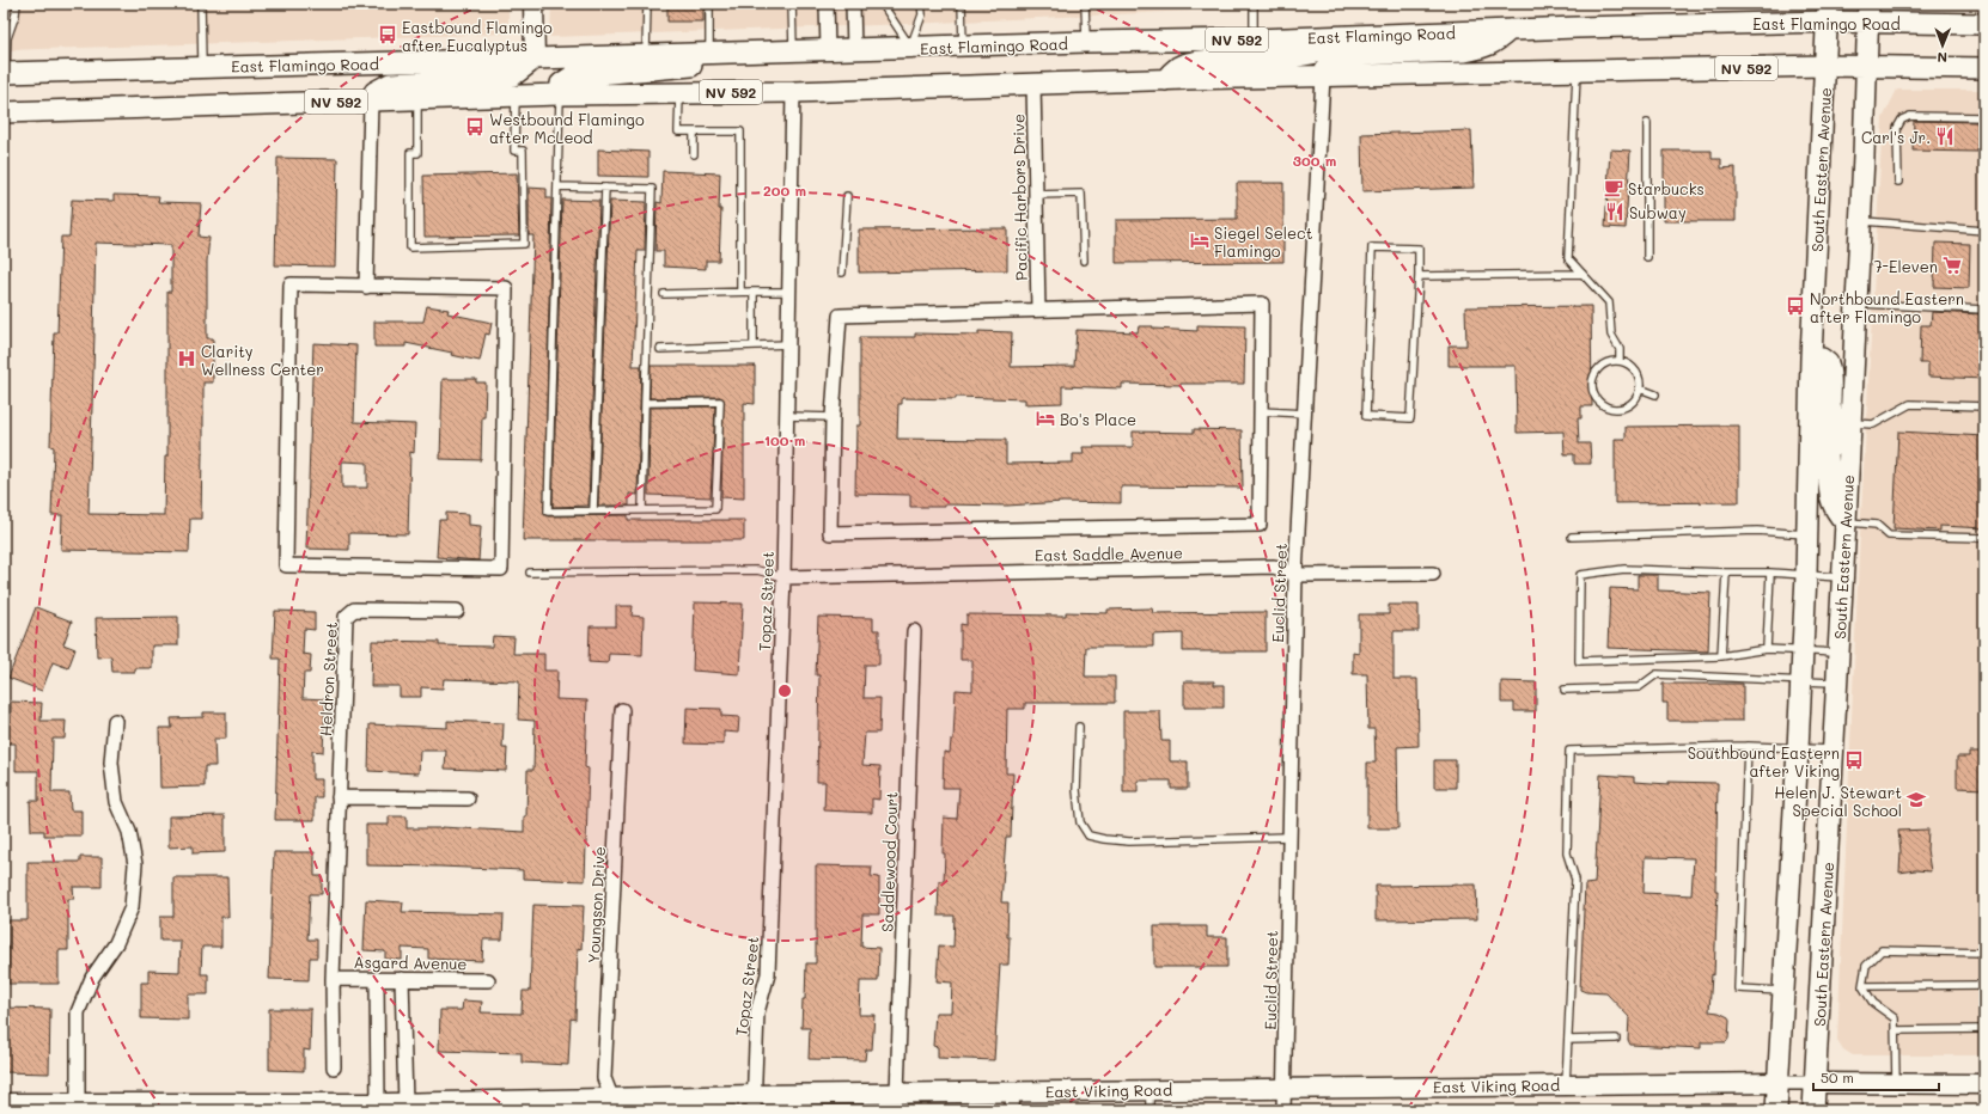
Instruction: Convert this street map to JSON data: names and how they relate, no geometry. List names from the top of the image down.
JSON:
{
  "streets": {
    "main road": ["East Flamingo Road", "NV 592", "South Eastern Avenue"],
    "street": [
      "Pacific Harbors Drive",
      "East Saddle Avenue",
      "Euclid Street",
      "Topaz Street",
      "Heldron Street",
      "Saddlewood Court",
      "Youngson Drive",
      "Asgard Avenue",
      "East Viking Road"
    ]
  },
  "crossings": [
    ["East Flamingo Road", "South Eastern Avenue"],
    ["NV 592", "South Eastern Avenue"],
    ["NV 592", "Pacific Harbors Drive"],
    ["NV 592", "Euclid Street"],
    ["NV 592", "Topaz Street"],
    ["South Eastern Avenue", "East Viking Road"],
    ["East Saddle Avenue", "Euclid Street"],
    ["East Saddle Avenue", "Topaz Street"],
    ["Euclid Street", "East Viking Road"],
    ["Topaz Street", "East Viking Road"],
    ["Heldron Street", "Asgard Avenue"],
    ["Saddlewood Court", "East Viking Road"],
    ["Youngson Drive", "East Viking Road"]
  ],
  "places": {
    "bus stop": [
      "Eastbound Flamingo after Eucalyptus",
      "Westbound Flamingo after McLeod",
      "Northbound Eastern after Flamingo",
      "Southbound Eastern after Viking"
    ],
    "restaurant": ["Carl's Jr.", "Subway"],
    "cafe": ["Starbucks"],
    "hotel": ["Siegel Select Flamingo", "Bo's Place"],
    "supermarket": ["7-Eleven"],
    "hospital": ["Clarity Wellness Center"],
    "school or university": ["Helen J. Stewart Special School"]
  },
  "scale_bar": "50 m",
  "north": "bottom",
  "rings": ["300 m", "200 m", "100 m"]
}
